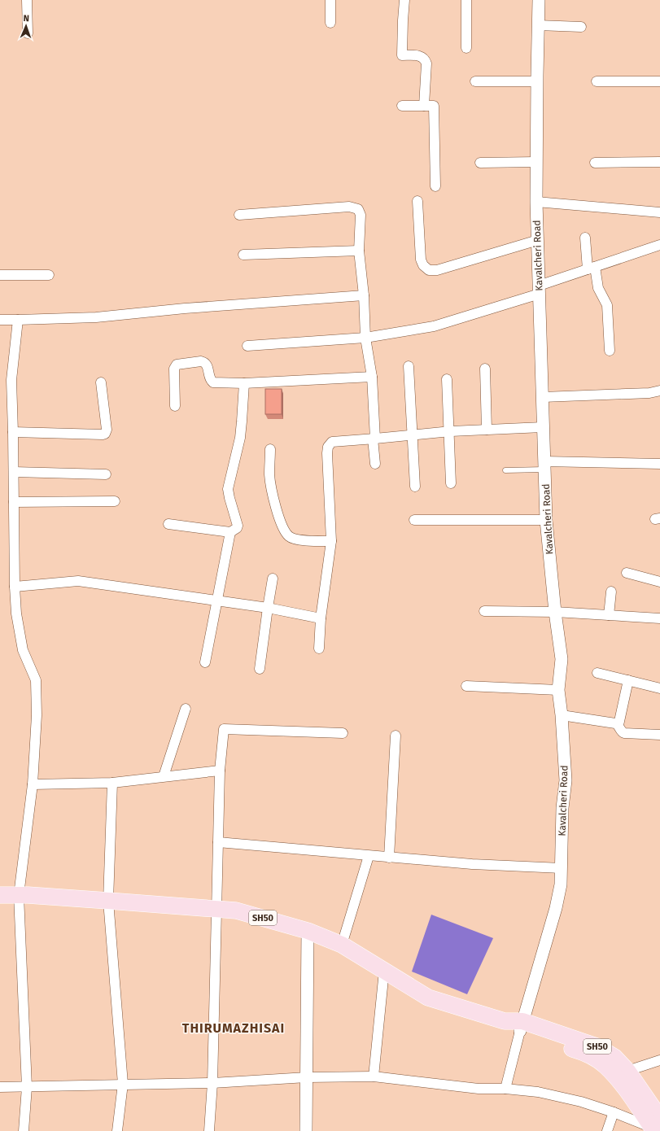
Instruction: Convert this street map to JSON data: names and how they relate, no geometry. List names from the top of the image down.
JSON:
{
  "streets": {
    "main road": ["SH50"],
    "street": ["Kavalcheri Road"]
  },
  "crossings": [
    ["Kavalcheri Road", "SH50"]
  ],
  "districts": ["THIRUMAZHISAI"],
  "north": "top"
}
